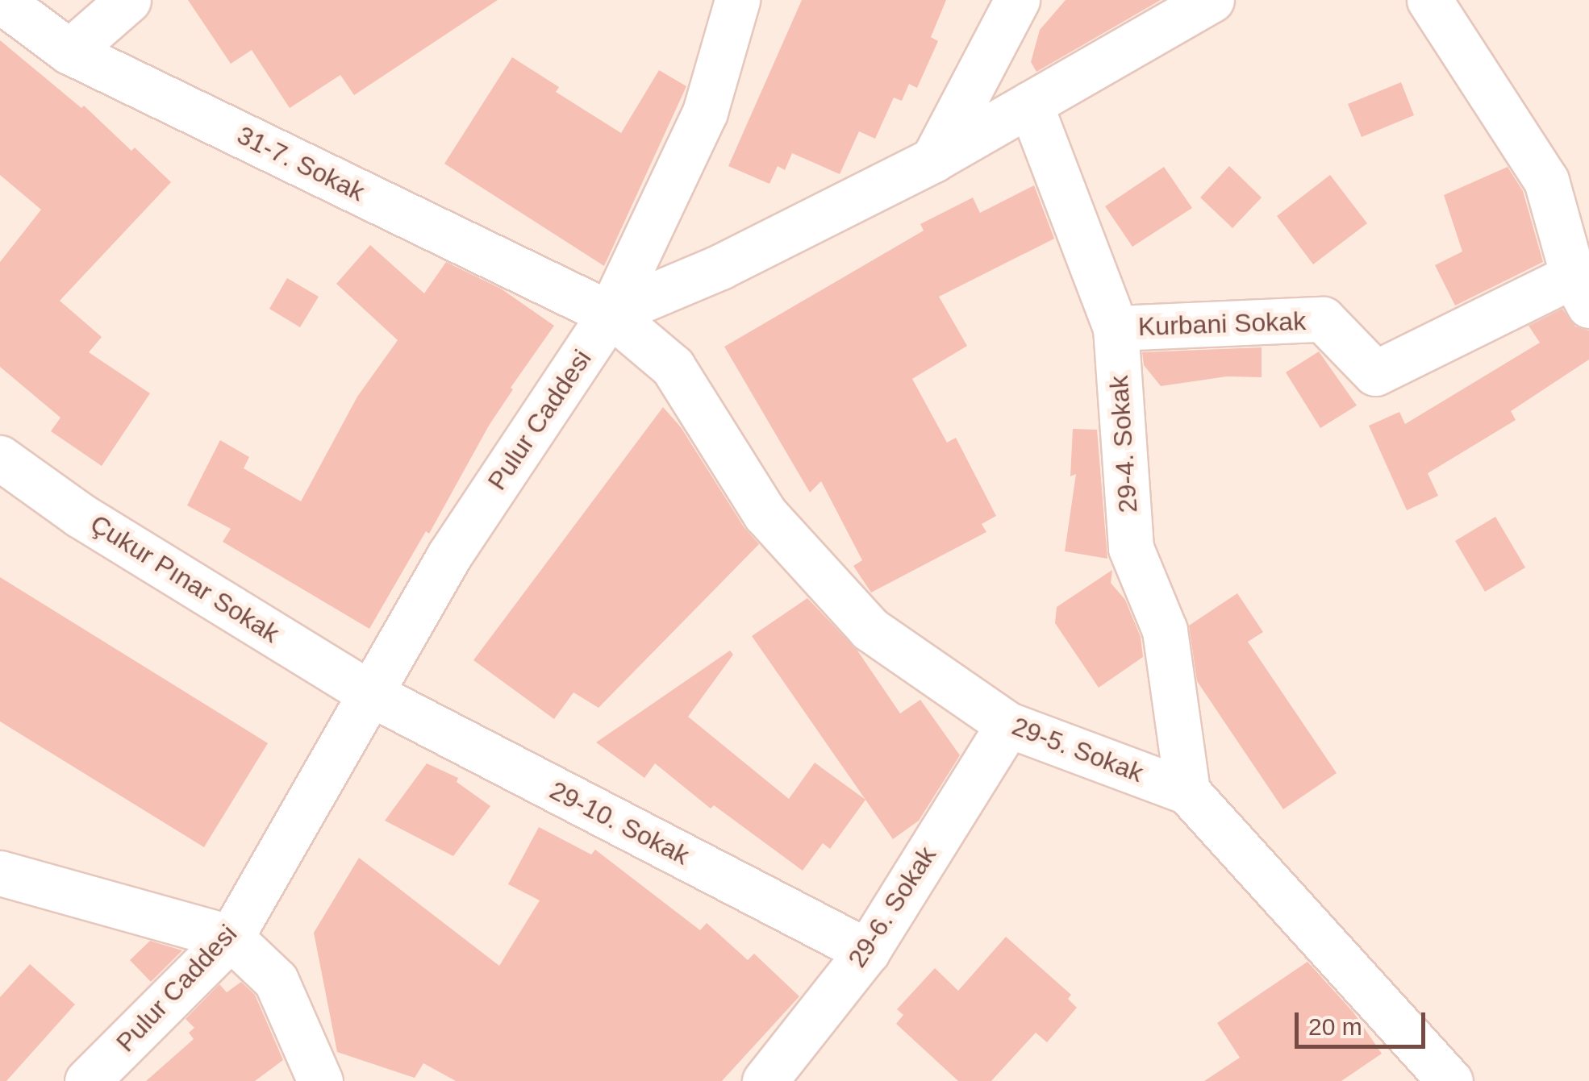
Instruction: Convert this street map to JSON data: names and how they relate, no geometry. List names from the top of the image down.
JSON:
{
  "streets": {
    "street": [
      "31-7. Sokak",
      "Kurbani Sokak",
      "Pulur Caddesi",
      "29-4. Sokak",
      "Çukur Pınar Sokak",
      "29-5. Sokak",
      "29-10. Sokak",
      "29-6. Sokak"
    ]
  },
  "crossings": [
    ["31-7. Sokak", "Pulur Caddesi"],
    ["31-7. Sokak", "29-5. Sokak"],
    ["Kurbani Sokak", "29-4. Sokak"],
    ["Pulur Caddesi", "Çukur Pınar Sokak"],
    ["Pulur Caddesi", "29-5. Sokak"],
    ["Pulur Caddesi", "29-10. Sokak"],
    ["29-4. Sokak", "29-5. Sokak"],
    ["Çukur Pınar Sokak", "29-10. Sokak"],
    ["29-5. Sokak", "29-6. Sokak"],
    ["29-10. Sokak", "29-6. Sokak"]
  ],
  "scale_bar": "20 m"
}
